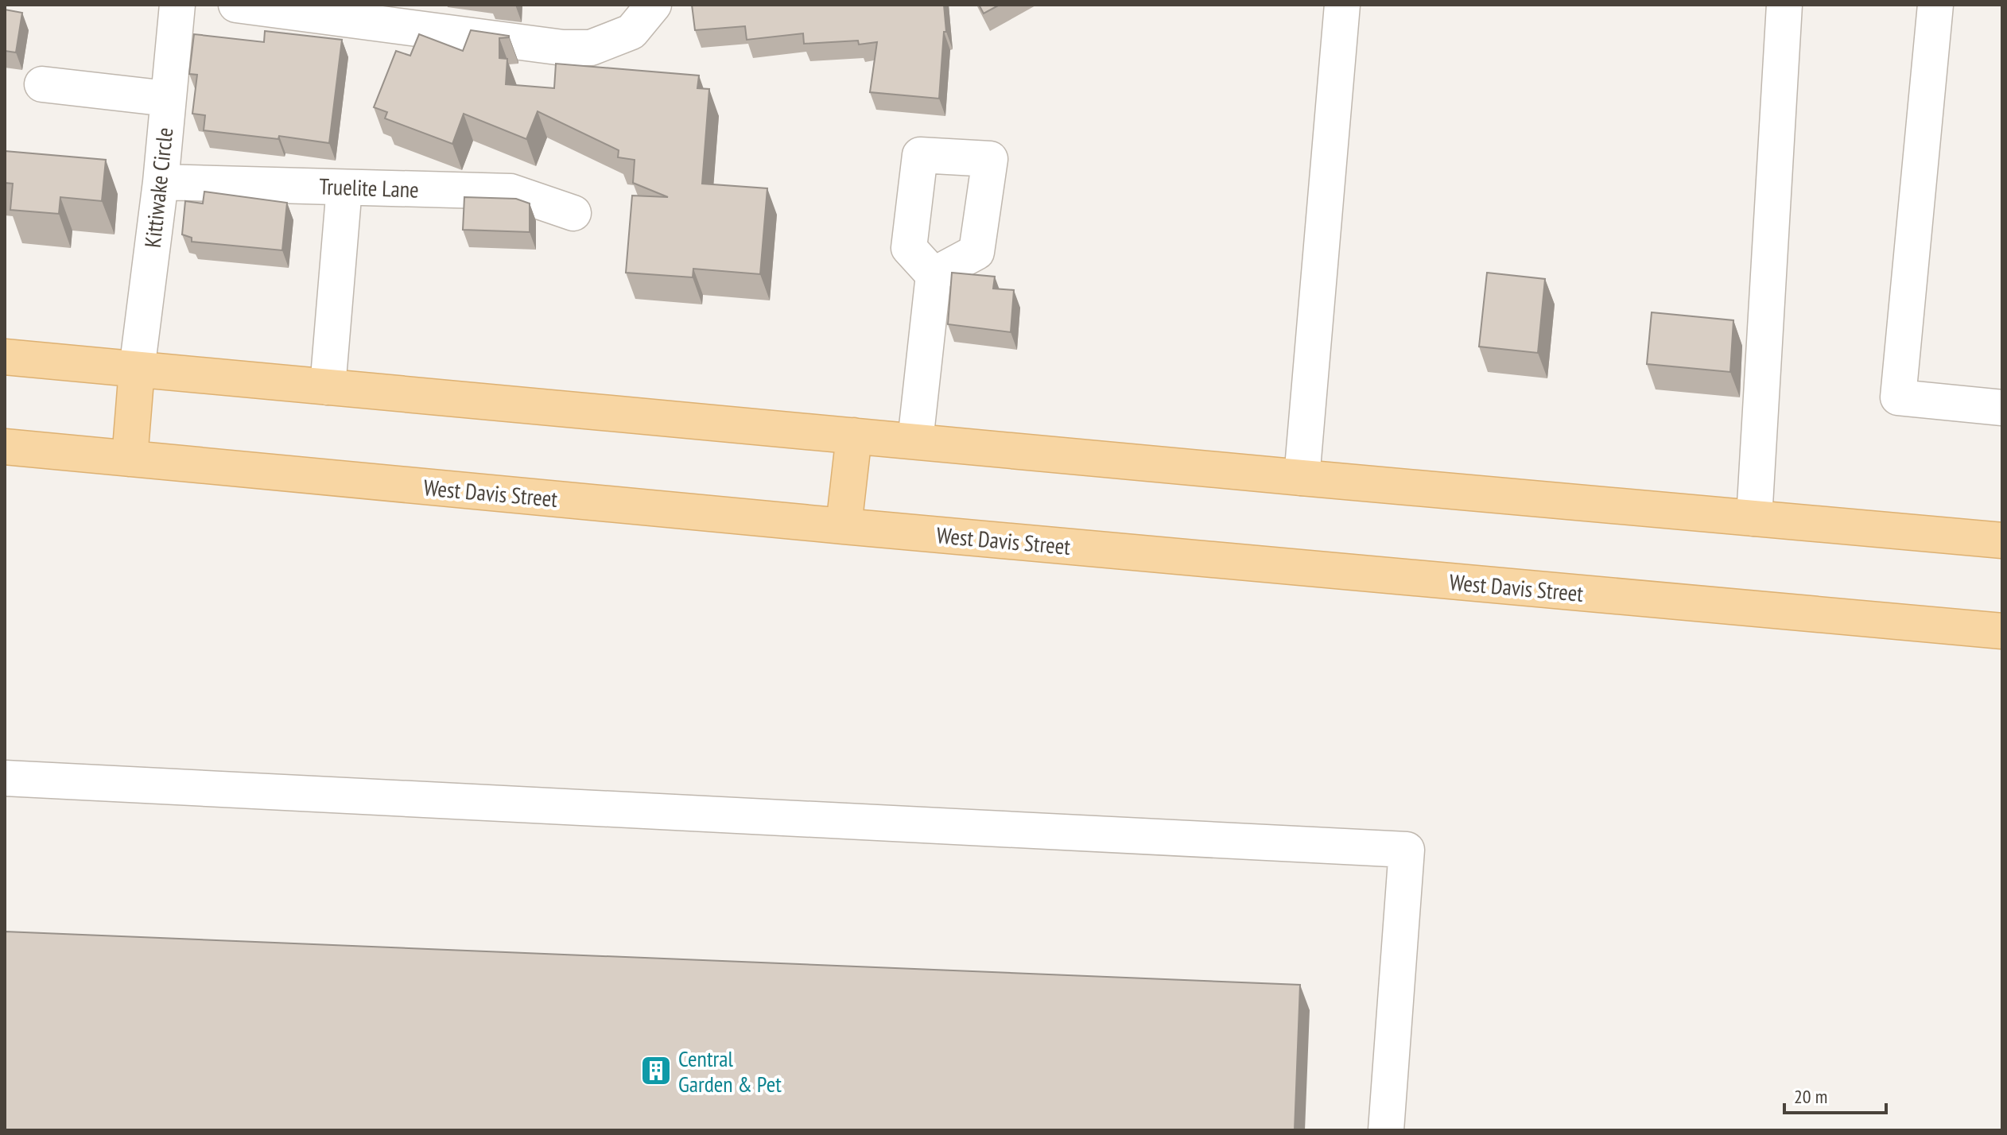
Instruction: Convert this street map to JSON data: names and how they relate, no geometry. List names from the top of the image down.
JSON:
{
  "streets": {
    "main road": ["West Davis Street"],
    "street": ["Kittiwake Circle", "Truelite Lane"]
  },
  "crossings": [
    ["Kittiwake Circle", "Truelite Lane"]
  ],
  "places": {
    "building": ["Central Garden & Pet"]
  },
  "scale_bar": "20 m"
}
